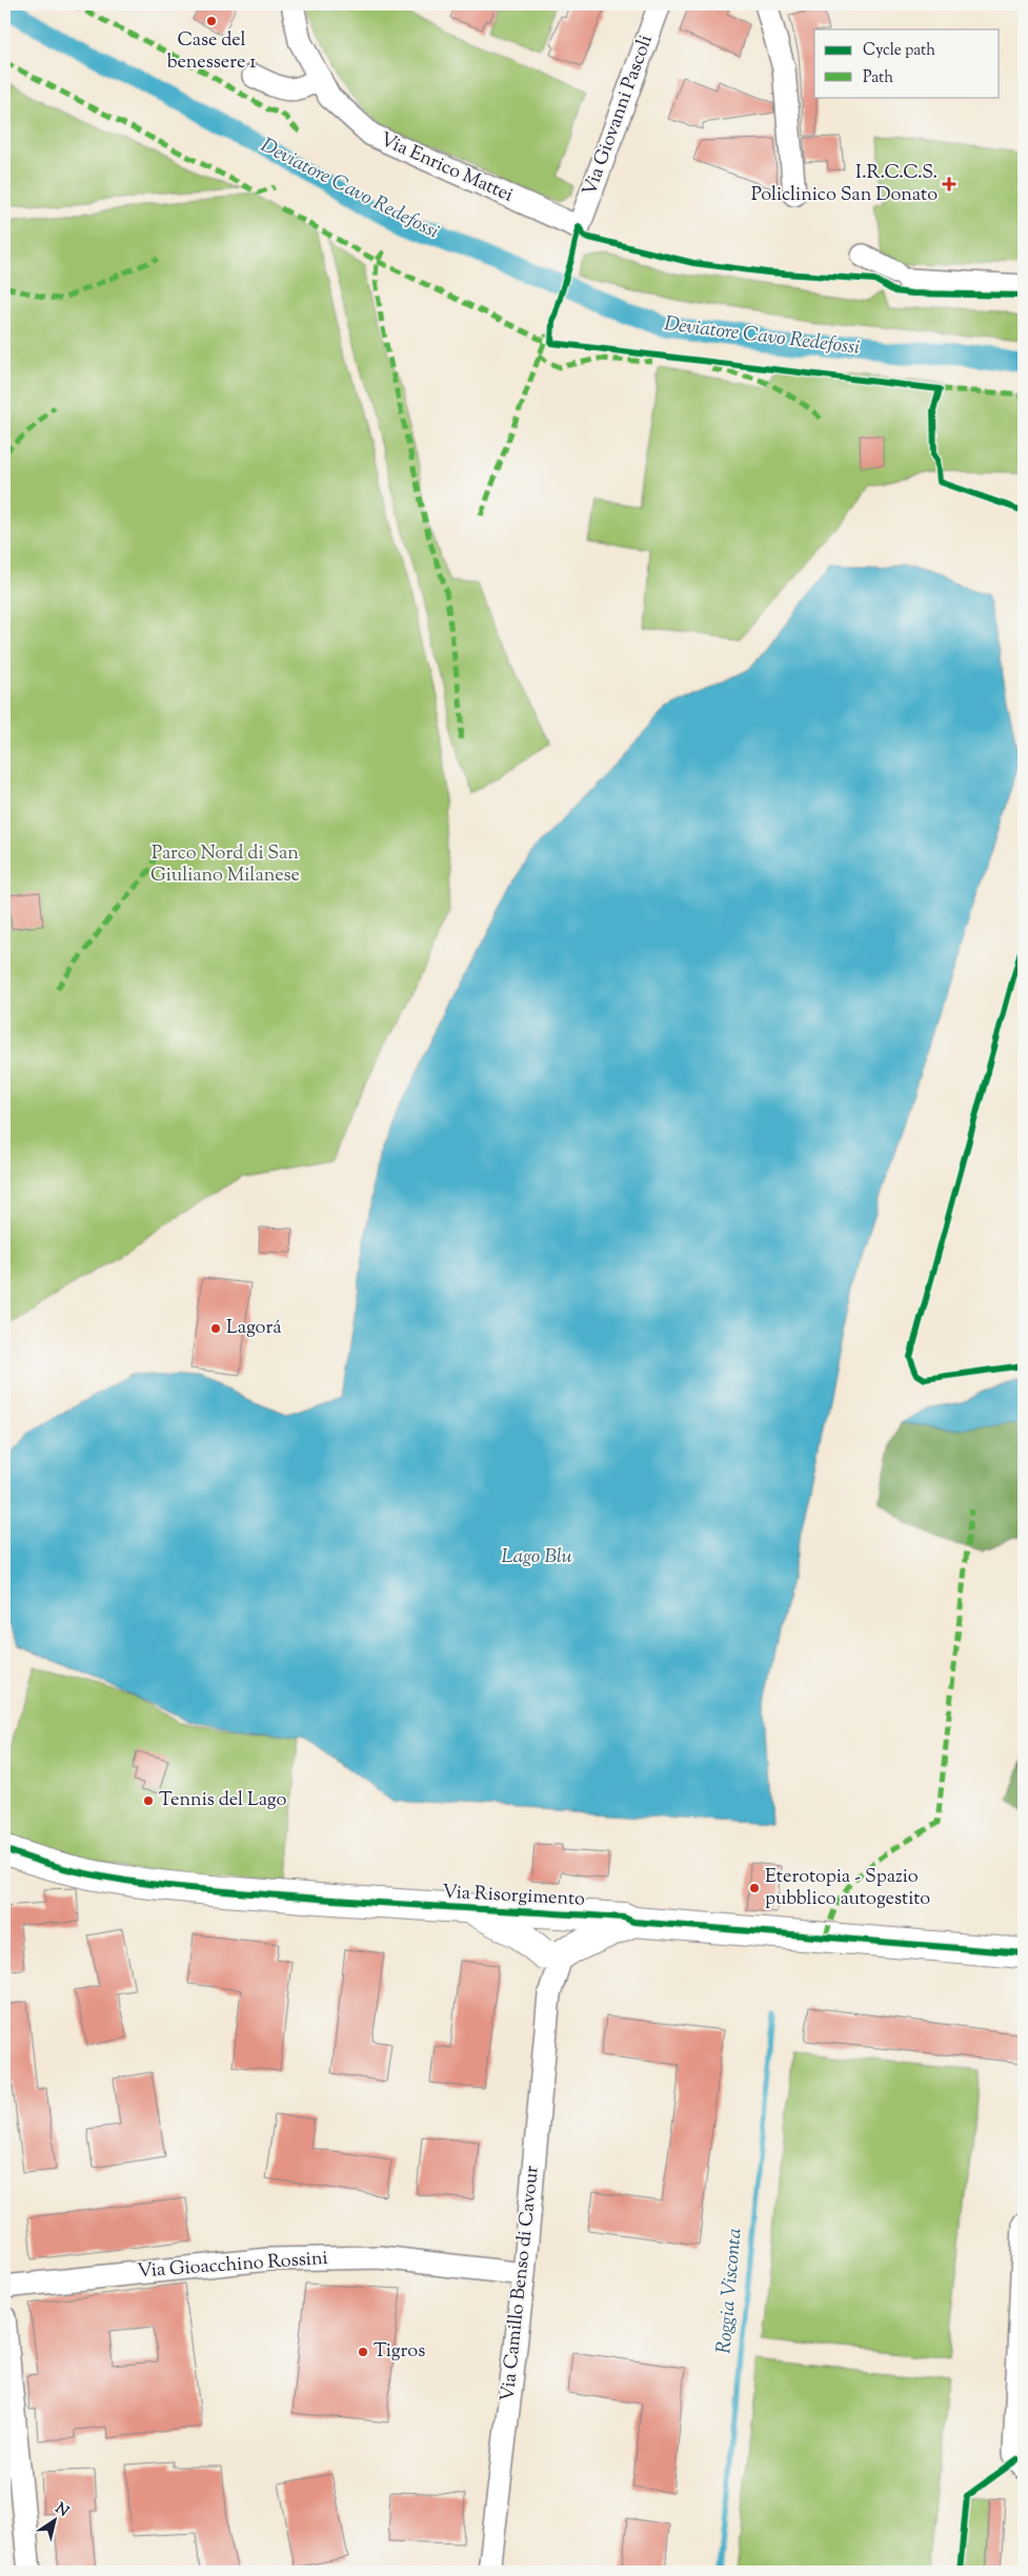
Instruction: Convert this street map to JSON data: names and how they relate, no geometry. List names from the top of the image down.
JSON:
{
  "streets": {
    "street": [
      "Via Giovanni Pascoli",
      "Via Enrico Mattei",
      "Via Risorgimento",
      "Via Gioacchino Rossini",
      "Via Camillo Benso di Cavour"
    ]
  },
  "crossings": [
    ["Via Giovanni Pascoli", "Via Enrico Mattei"],
    ["Via Risorgimento", "Via Camillo Benso di Cavour"],
    ["Via Gioacchino Rossini", "Via Camillo Benso di Cavour"]
  ],
  "water": ["Deviatore Cavo Redefossi", "Lago Blu", "Roggia Visconta"],
  "parks": ["Parco Nord di San Giuliano Milanese"],
  "places": {
    "other": [
      "Case del benessere 1",
      "Lagorá",
      "Tennis del Lago",
      "Eterotopia - Spazio pubblico autogestito",
      "Tigros"
    ],
    "health": ["I.R.C.C.S. Policlinico San Donato"]
  },
  "legend": ["Cycle path", "Path"],
  "north": "top right"
}
